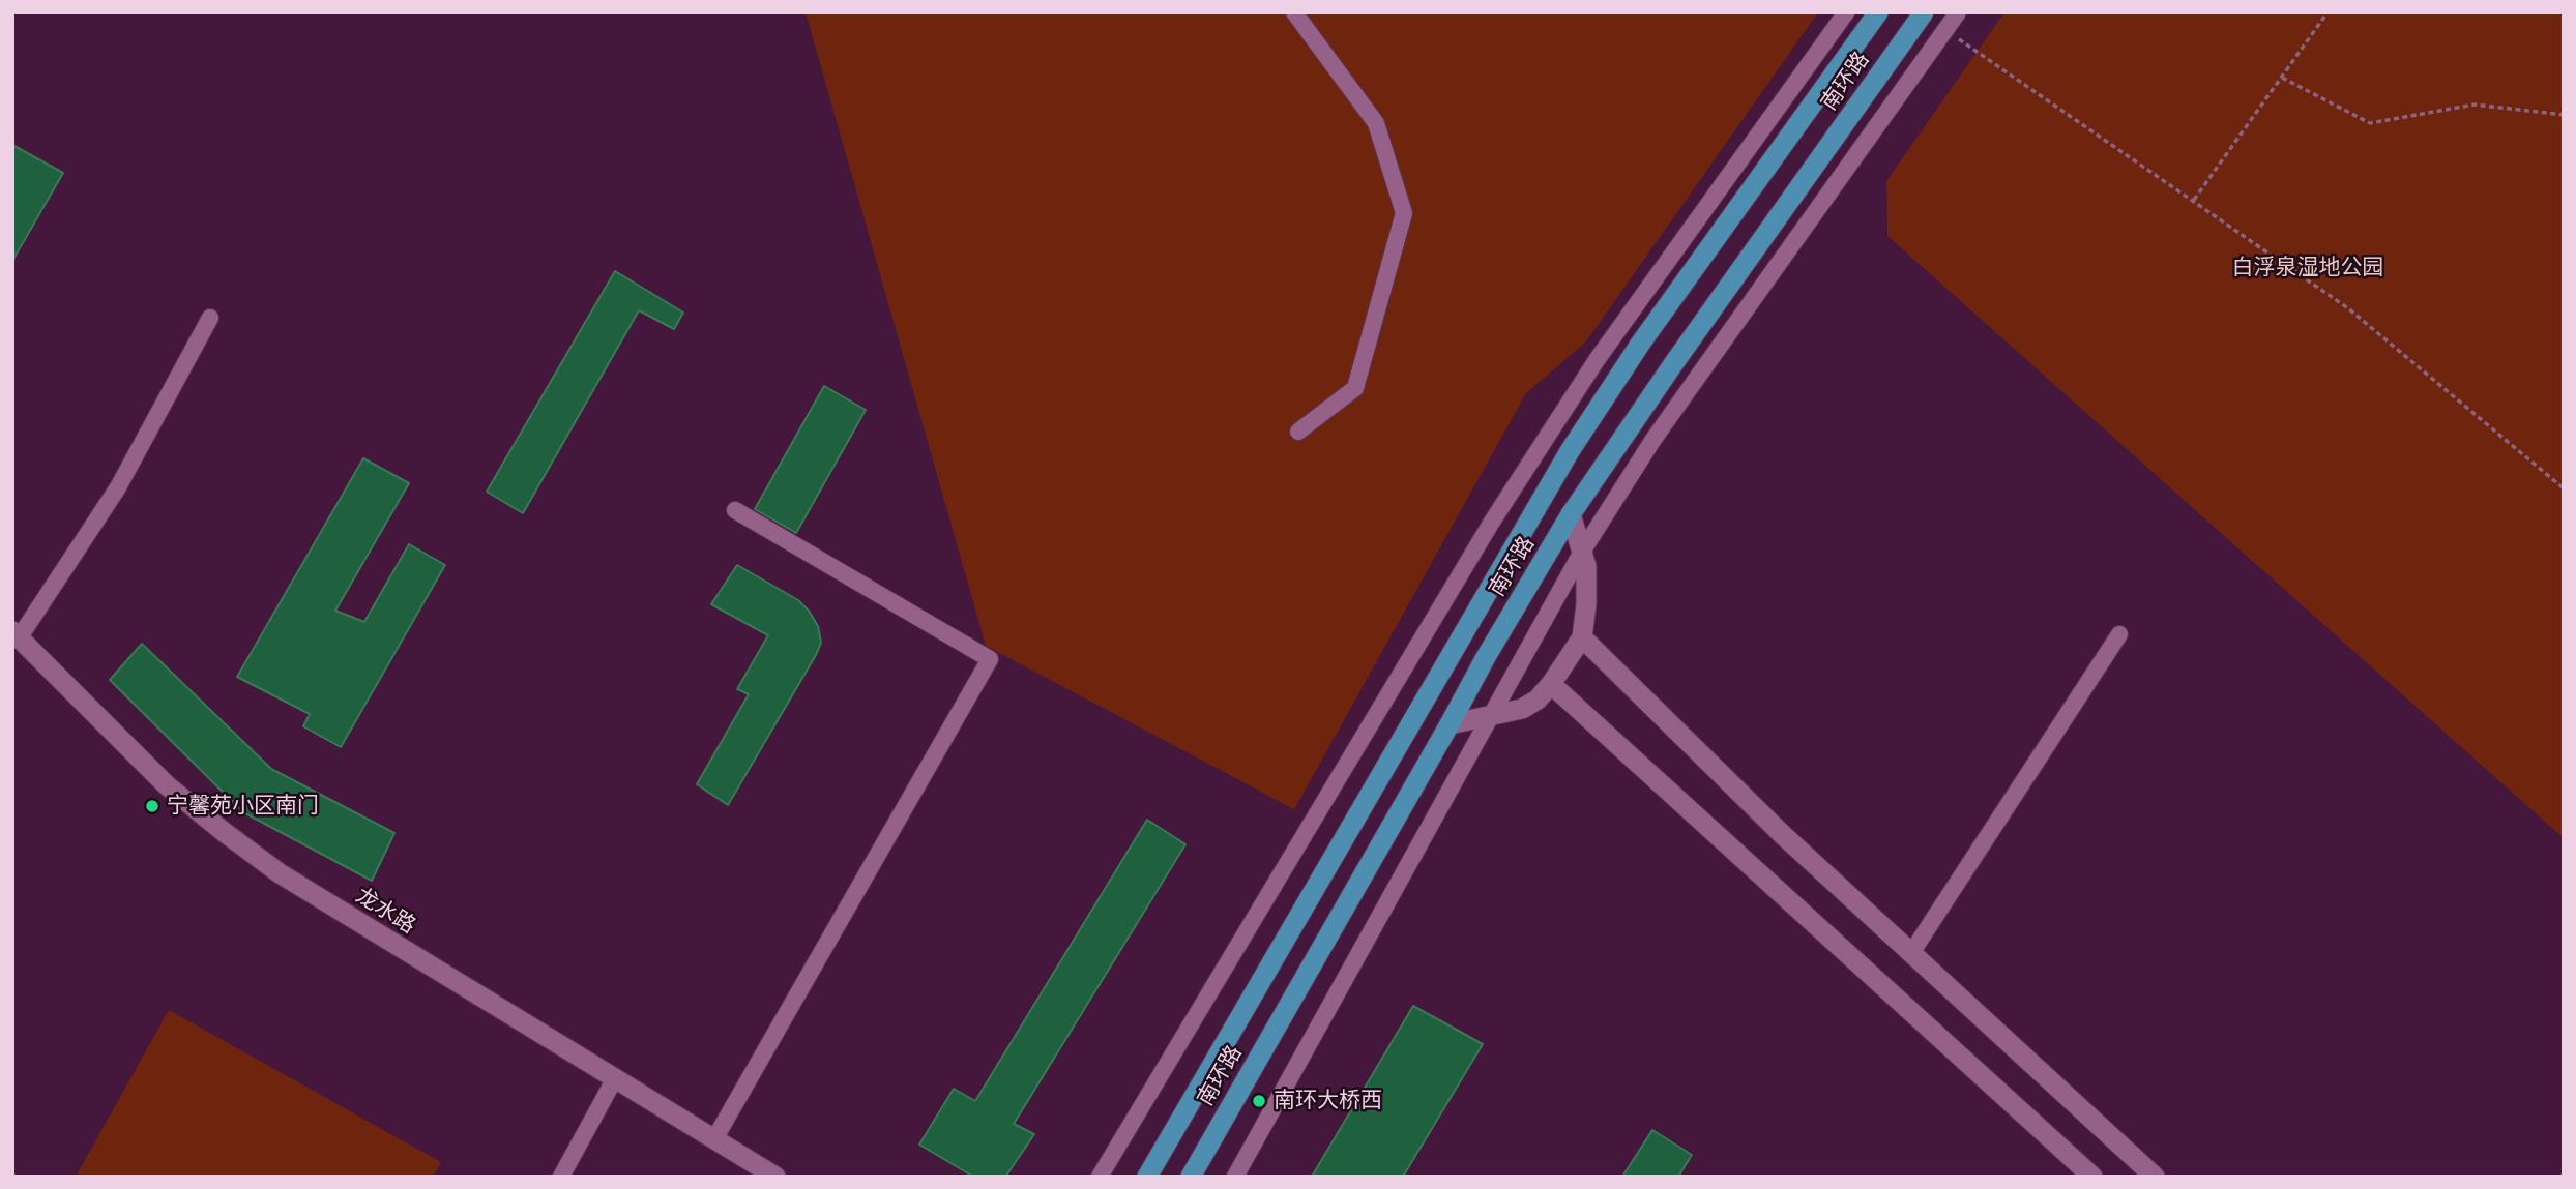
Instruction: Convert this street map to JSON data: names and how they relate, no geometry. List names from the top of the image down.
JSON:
{
  "streets": {
    "main road": ["南环路", "龙水路"]
  },
  "parks": ["白浮泉湿地公园"],
  "places": ["宁馨苑小区南门", "南环大桥西"]
}
